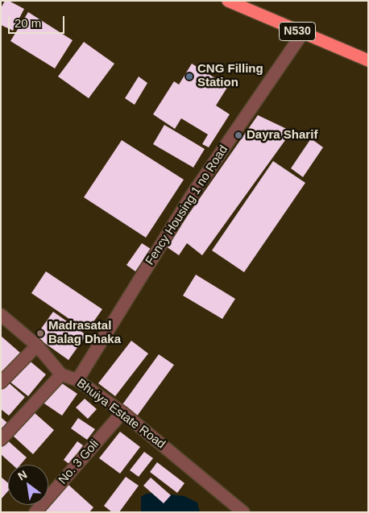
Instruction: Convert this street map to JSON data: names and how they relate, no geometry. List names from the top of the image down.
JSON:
{
  "streets": {
    "highway": ["N530"],
    "street": ["Fency Housing 1 no Road", "Bhuiya Estate Road", "No. 3 Goli"]
  },
  "crossings": [
    ["N530", "Fency Housing 1 no Road"],
    ["Fency Housing 1 no Road", "Bhuiya Estate Road"],
    ["Bhuiya Estate Road", "No. 3 Goli"]
  ],
  "places": ["CNG Filling Station", "Dayra Sharif", "Madrasatal Balag Dhaka"],
  "scale_bar": "20 m",
  "north": "top left"
}
